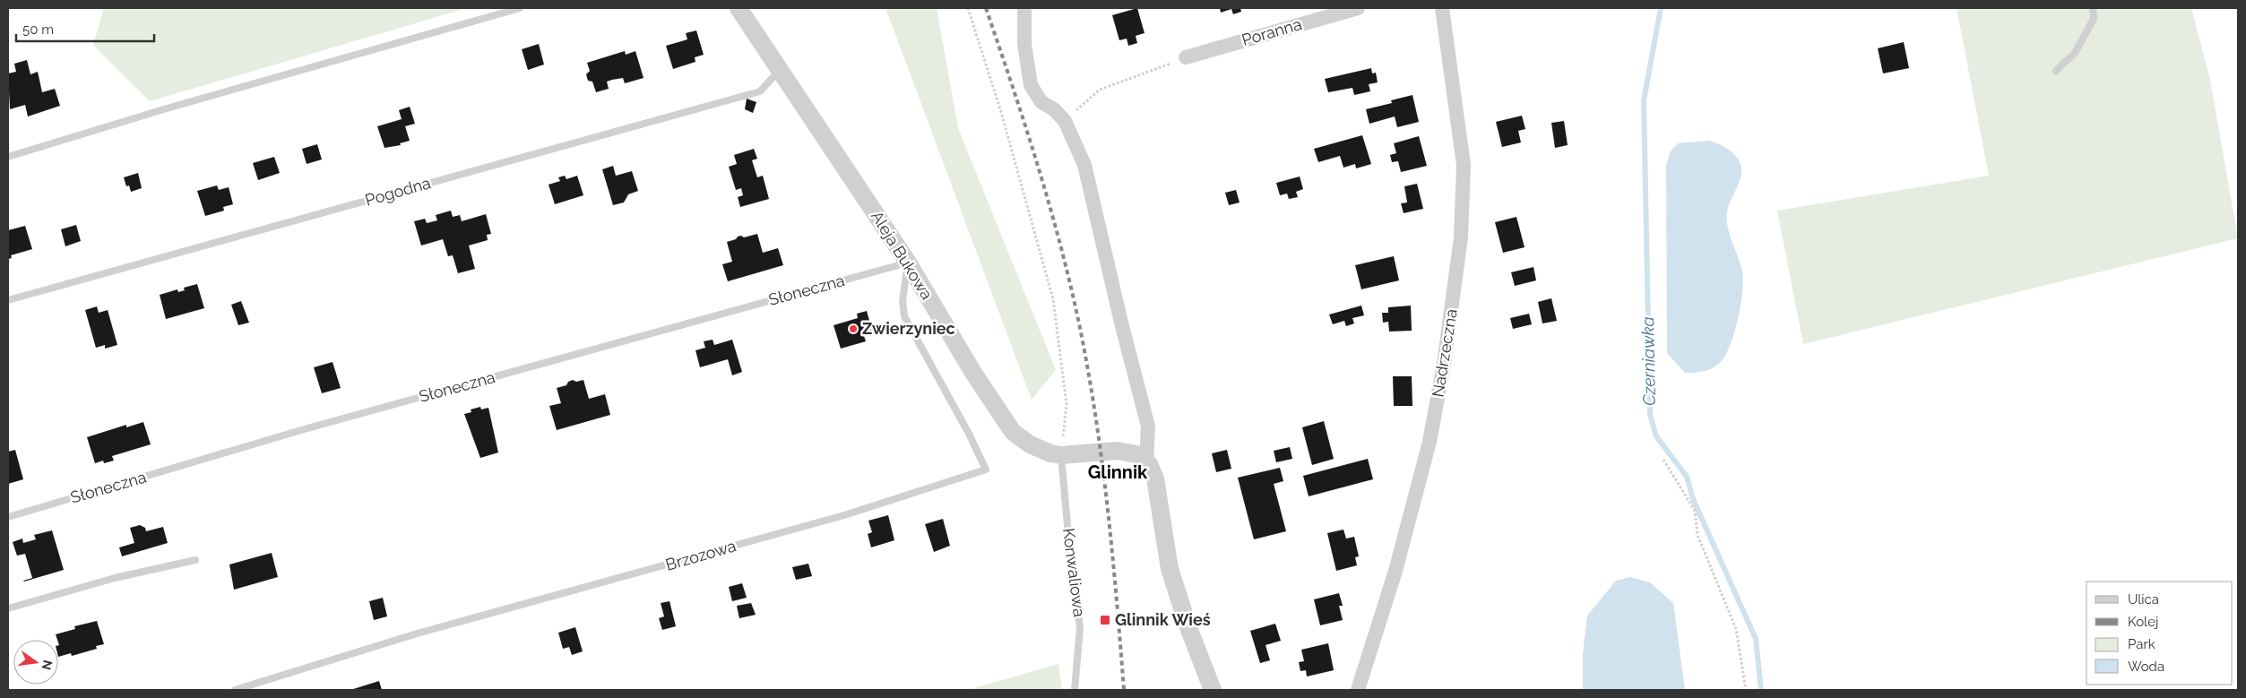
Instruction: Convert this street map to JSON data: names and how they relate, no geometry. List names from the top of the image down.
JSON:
{
  "streets": {
    "street": ["Poranna", "Aleja Bukowa", "Nadrzeczna"],
    "lane": [
      "Pogodna",
      "Słoneczna",
      "Brzozowa",
      "Konwaliowa"
    ]
  },
  "crossings": [
    ["Pogodna", "Aleja Bukowa"],
    ["Aleja Bukowa", "Słoneczna"],
    ["Aleja Bukowa", "Brzozowa"],
    ["Aleja Bukowa", "Konwaliowa"],
    ["Słoneczna", "Brzozowa"]
  ],
  "districts": ["Glinnik"],
  "water": ["Czerniawka"],
  "places": {
    "other": ["Zwierzyniec"],
    "transit": ["Glinnik Wieś"]
  },
  "legend": [
    "Ulica",
    "Kolej",
    "Park",
    "Woda"
  ],
  "scale_bar": "50 m",
  "north": "right"
}
